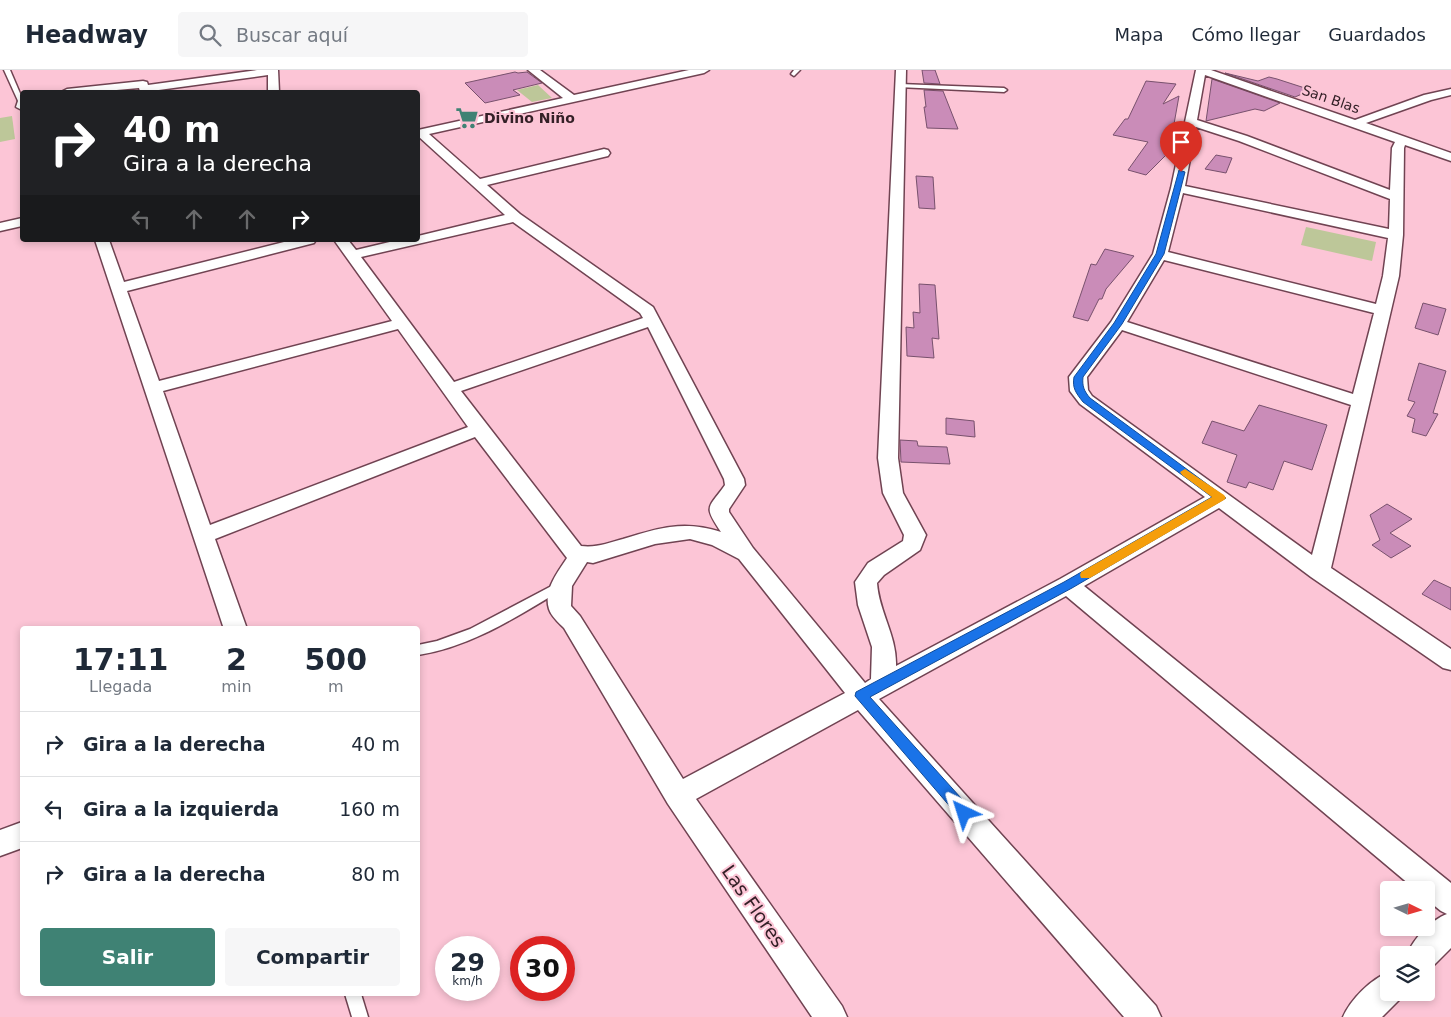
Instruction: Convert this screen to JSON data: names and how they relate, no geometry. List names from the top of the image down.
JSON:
{
  "streets": {
    "street": ["San Blas", "Las Flores"]
  },
  "places": {
    "supermarket": ["Divino Niño"]
  },
  "north": "right",
  "page": {
    "header": "Headway",
    "search": "Buscar aquí",
    "nav": ["Mapa", "Cómo llegar", "Guardados"],
    "turn": ["40 m", "Gira a la derecha"],
    "eta": [
      "17:11",
      "Llegada",
      "2",
      "min",
      "500",
      "m"
    ],
    "list": [
      {
        "name": "Gira a la derecha",
        "value": "40 m"
      },
      {
        "name": "Gira a la izquierda",
        "value": "160 m"
      },
      {
        "name": "Gira a la derecha",
        "value": "80 m"
      }
    ],
    "buttons": ["Salir", "Compartir"],
    "speed": "29 km/h",
    "limit": "30"
  }
}
